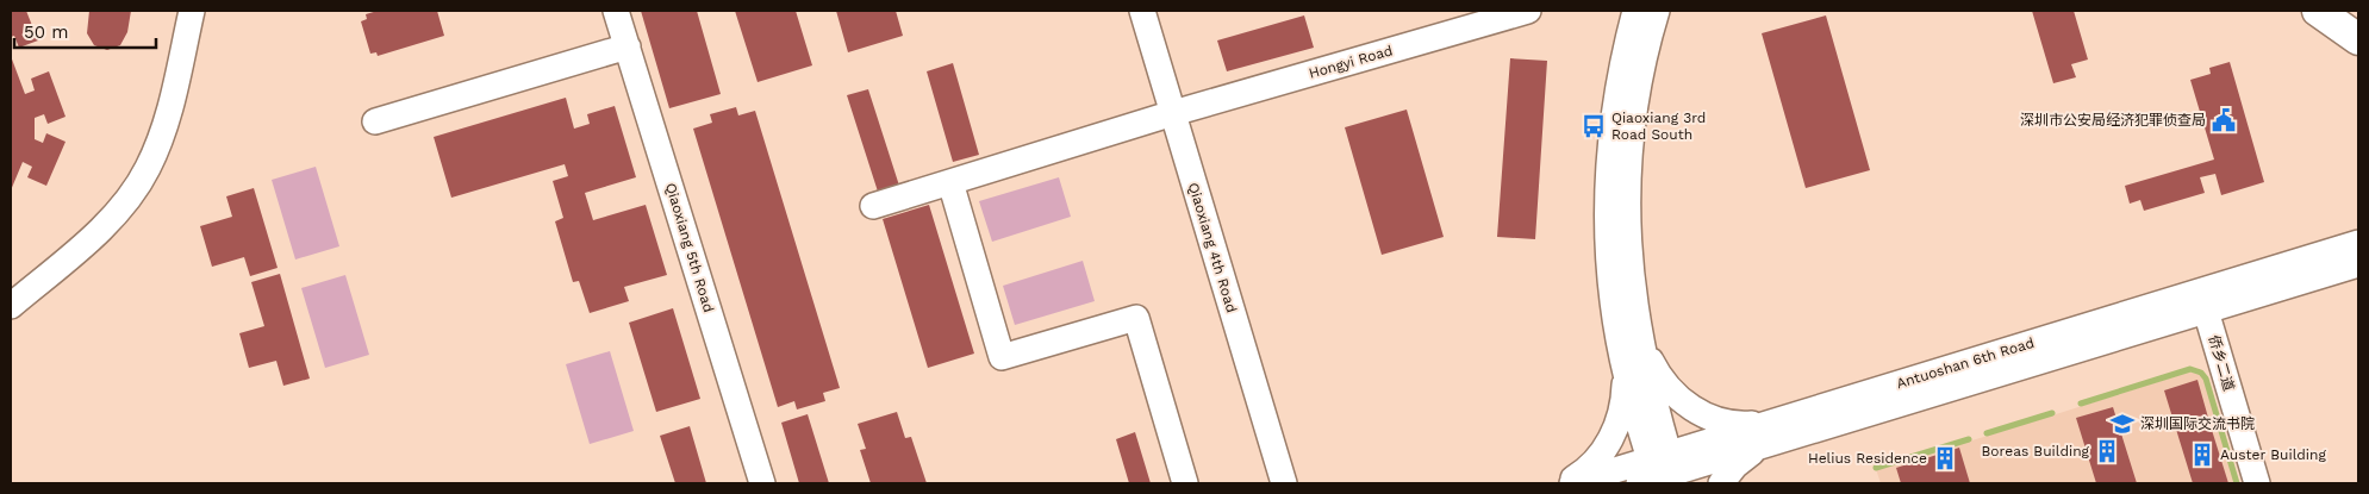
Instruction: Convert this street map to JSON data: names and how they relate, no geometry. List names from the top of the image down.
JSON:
{
  "streets": {
    "street": [
      "Hongyi Road",
      "Qiaoxiang 5th Road",
      "Qiaoxiang 4th Road",
      "Antuoshan 6th Road",
      "侨乡二道"
    ]
  },
  "crossings": [
    ["Hongyi Road", "Qiaoxiang 4th Road"],
    ["Antuoshan 6th Road", "侨乡二道"]
  ],
  "places": {
    "public building": ["深圳市公安局经济犯罪侦查局"],
    "bus stop": ["Qiaoxiang 3rd Road South"],
    "school or university": ["深圳国际交流书院"],
    "building": ["Boreas Building", "Auster Building", "Helius Residence"]
  },
  "scale_bar": "50 m"
}
